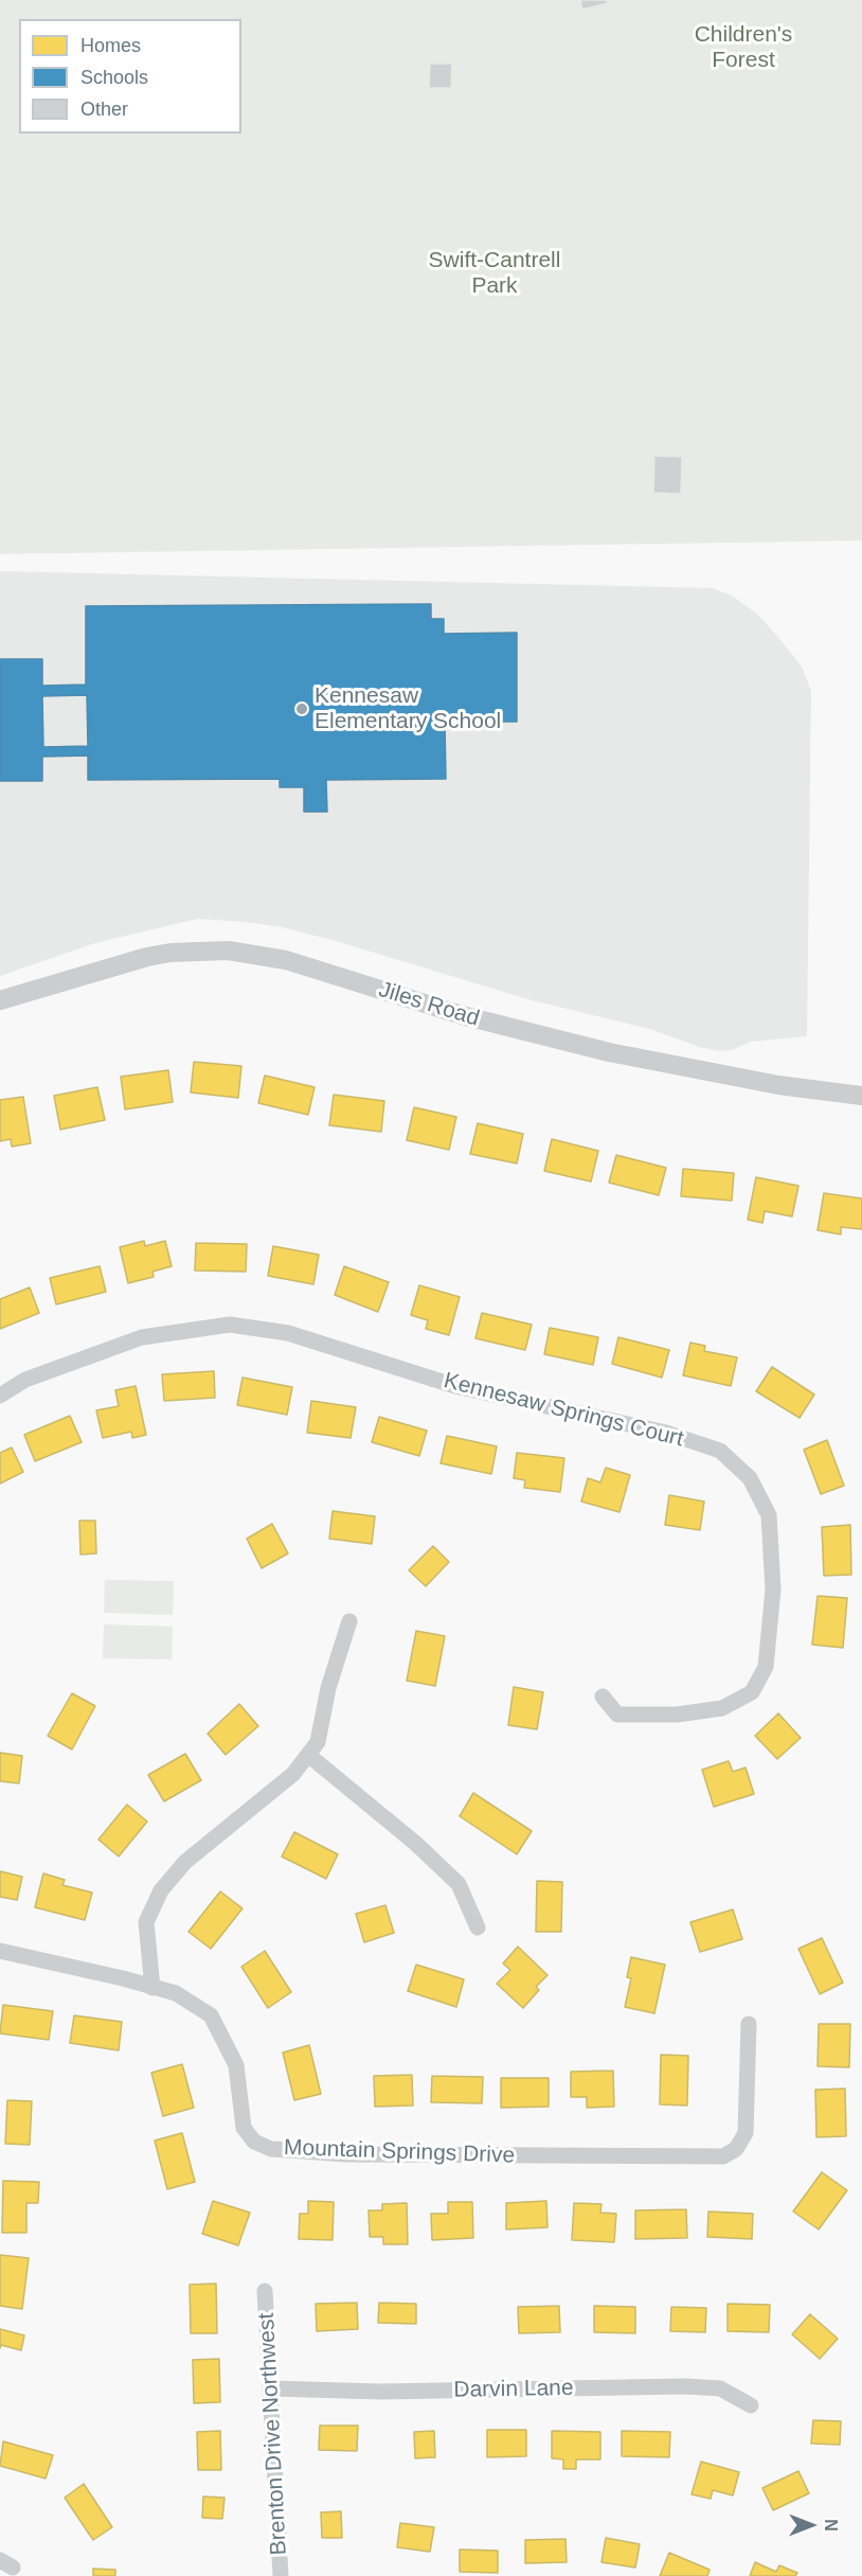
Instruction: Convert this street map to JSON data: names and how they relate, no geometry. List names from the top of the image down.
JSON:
{
  "streets": {
    "street": [
      "Jiles Road",
      "Kennesaw Springs Court",
      "Mountain Springs Drive",
      "Darvin Lane",
      "Brenton Drive Northwest"
    ]
  },
  "crossings": [
    ["Darvin Lane", "Brenton Drive Northwest"]
  ],
  "parks": ["Children's Forest", "Swift-Cantrell Park"],
  "places": ["Kennesaw Elementary School"],
  "legend": ["Homes", "Schools", "Other"],
  "north": "right"
}
